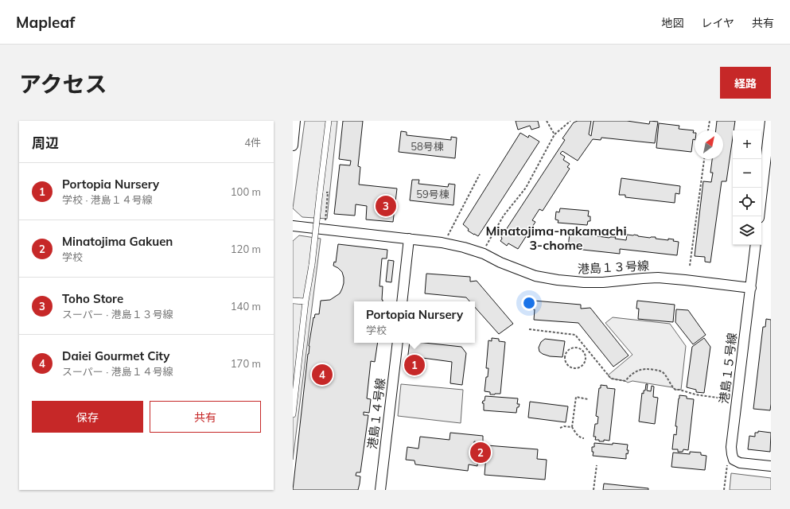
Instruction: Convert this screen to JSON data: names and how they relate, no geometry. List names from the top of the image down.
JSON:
{
  "streets": {
    "street": ["港島１３号線", "港島１５号線", "港島１４号線"]
  },
  "crossings": [
    ["港島１３号線", "港島１５号線"]
  ],
  "districts": ["Minatojima-nakamachi 3-chome"],
  "house_numbers": ["58号棟", "59号棟"],
  "north": "top right",
  "page": {
    "header": "Mapleaf",
    "nav": ["地図", "レイヤ", "共有"],
    "title": "アクセス",
    "buttons": [
      "経路",
      ["保存", "共有"]
    ],
    "heading": ["周辺", "4件"],
    "map_buttons": ["+", "−"],
    "list": [
      {
        "mark": "1",
        "name": "Portopia Nursery",
        "note": "学校 · 港島１４号線",
        "value": "100 m"
      },
      {
        "mark": "2",
        "name": "Minatojima Gakuen",
        "note": "学校",
        "value": "120 m"
      },
      {
        "mark": "3",
        "name": "Toho Store",
        "note": "スーパー · 港島１３号線",
        "value": "140 m"
      },
      {
        "mark": "4",
        "name": "Daiei Gourmet City",
        "note": "スーパー · 港島１４号線",
        "value": "170 m"
      }
    ],
    "pins": [
      "3",
      "1",
      "4",
      "2"
    ],
    "popup": ["Portopia Nursery", "学校"]
  }
}
